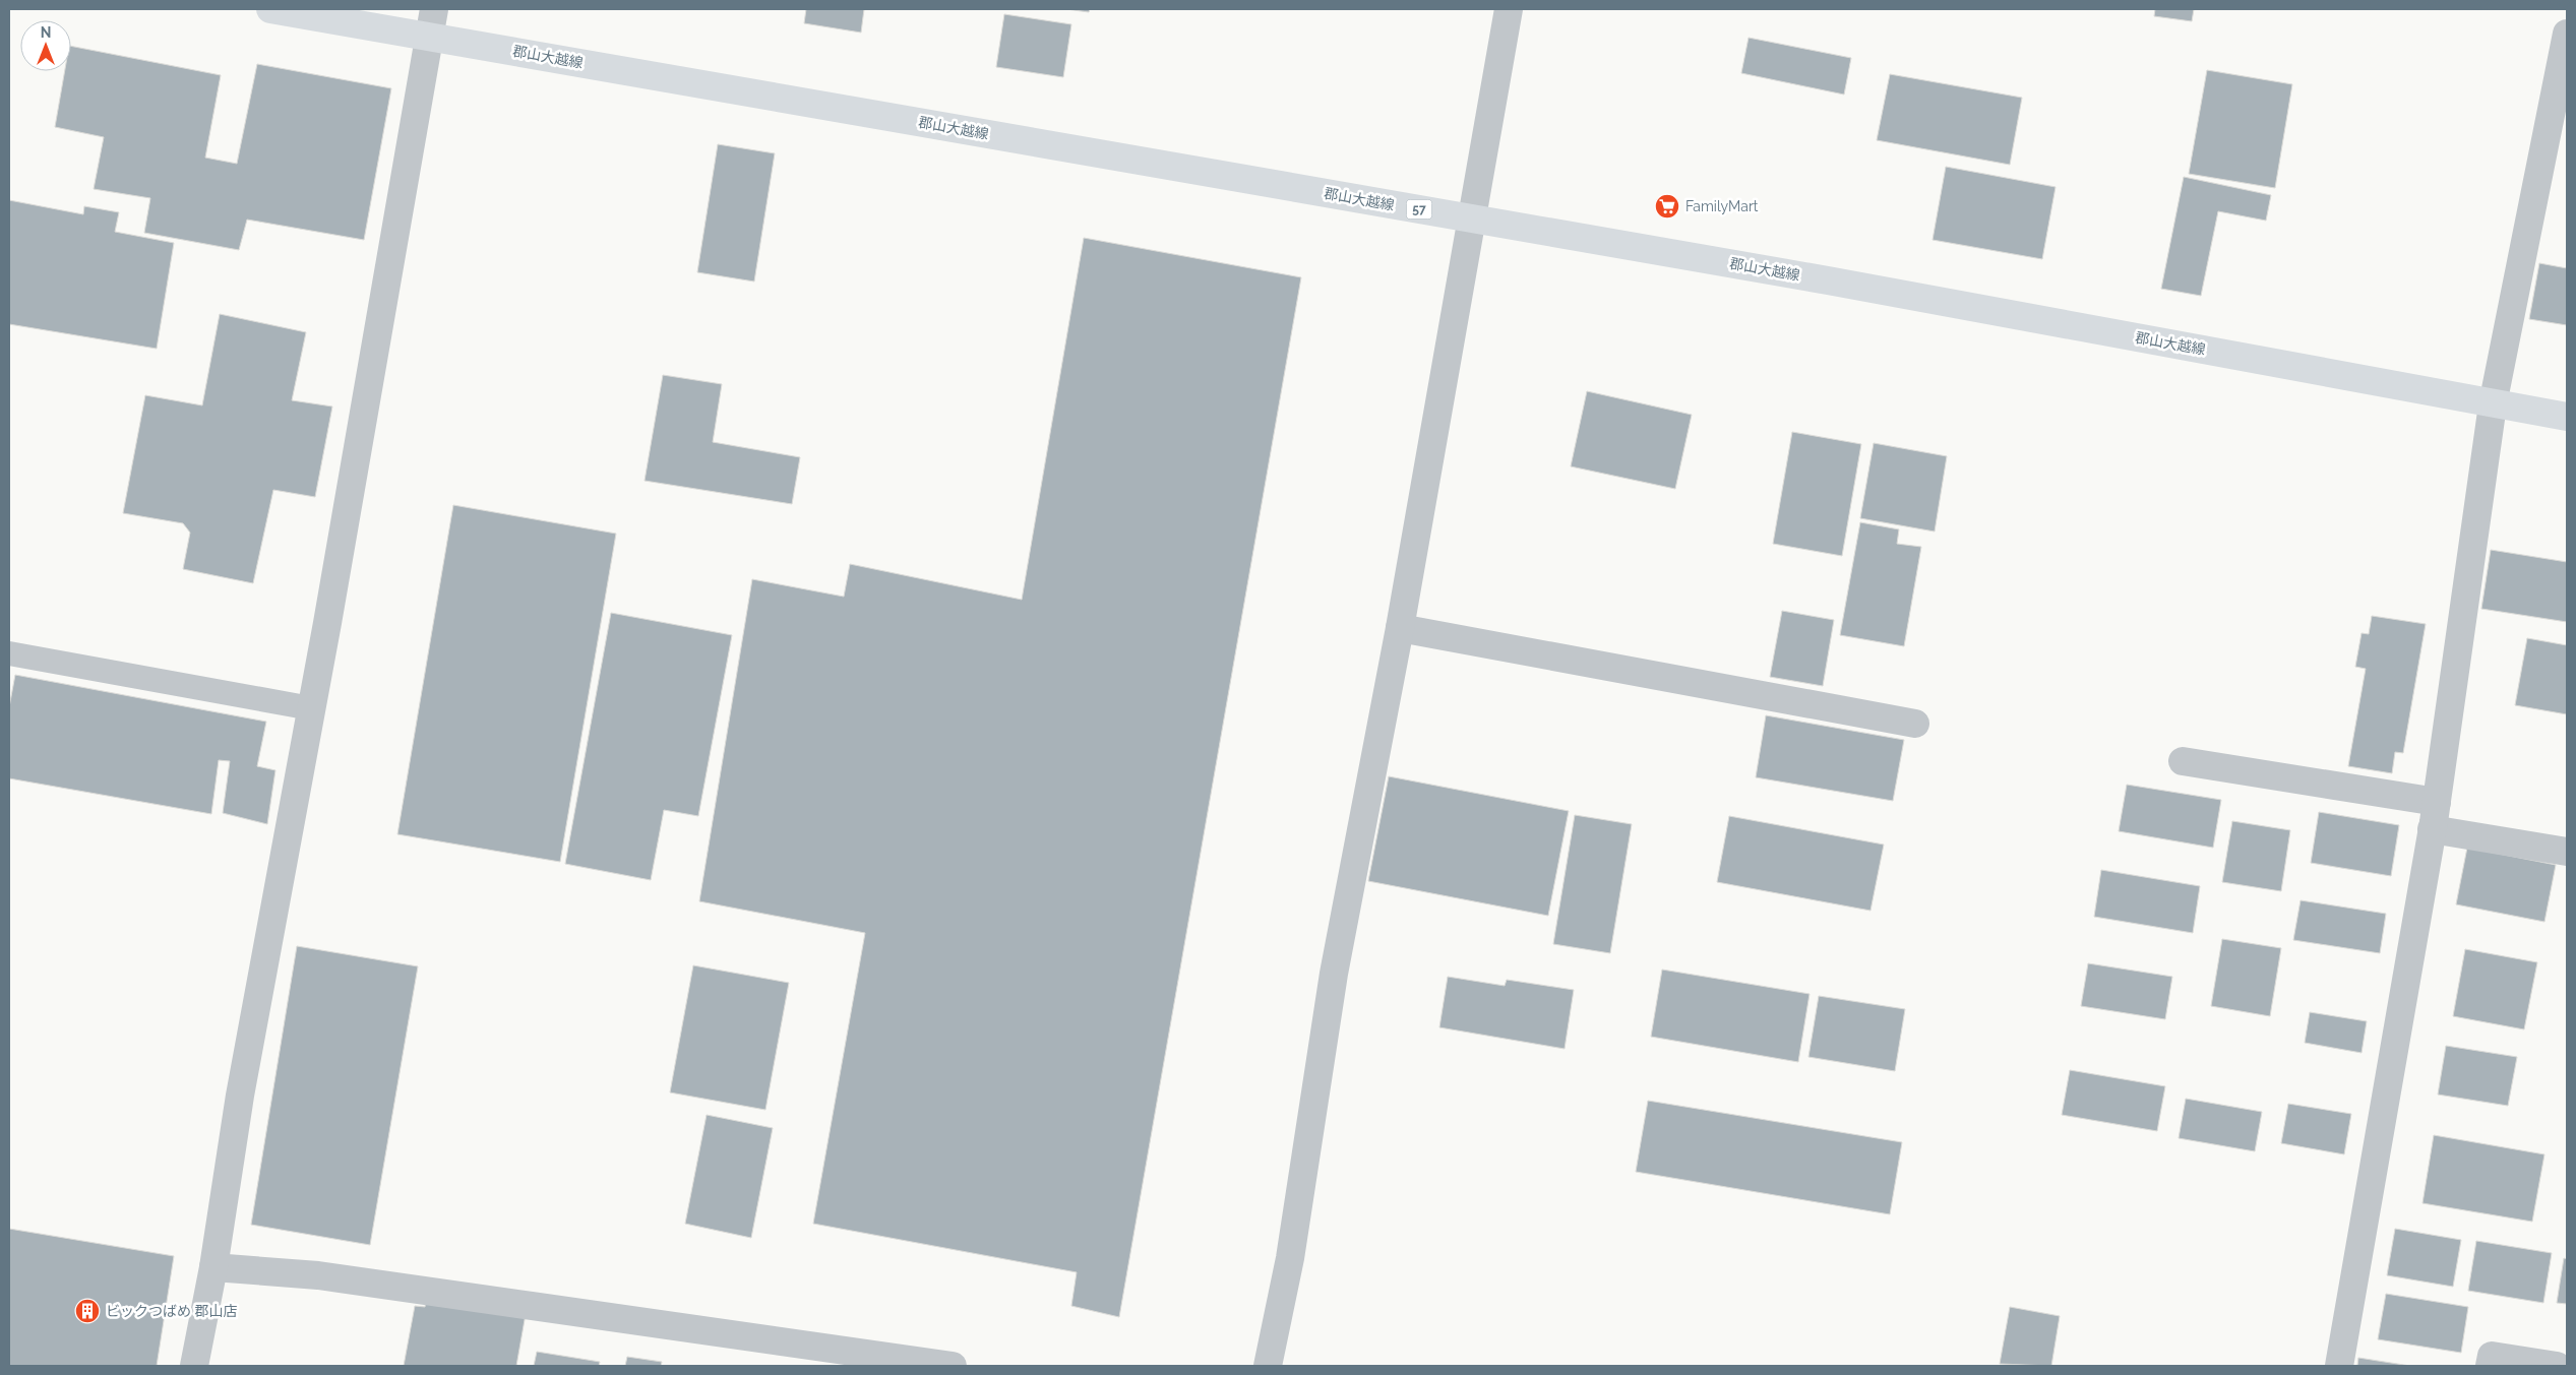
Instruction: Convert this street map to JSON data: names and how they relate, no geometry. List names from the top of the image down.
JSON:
{
  "streets": {
    "main road": ["郡山大越線", "57"]
  },
  "places": {
    "supermarket": ["FamilyMart"],
    "building": ["ビックつばめ 郡山店"]
  },
  "north": "top"
}
